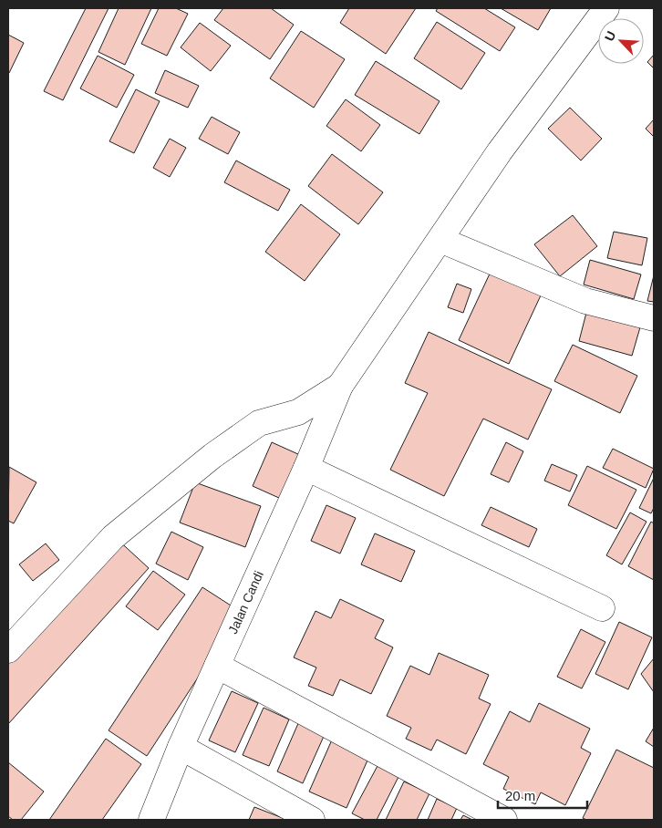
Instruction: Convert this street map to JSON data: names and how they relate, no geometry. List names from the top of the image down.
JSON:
{
  "streets": {
    "street": ["Jalan Candi"]
  },
  "scale_bar": "20 m",
  "north": "top left"
}
